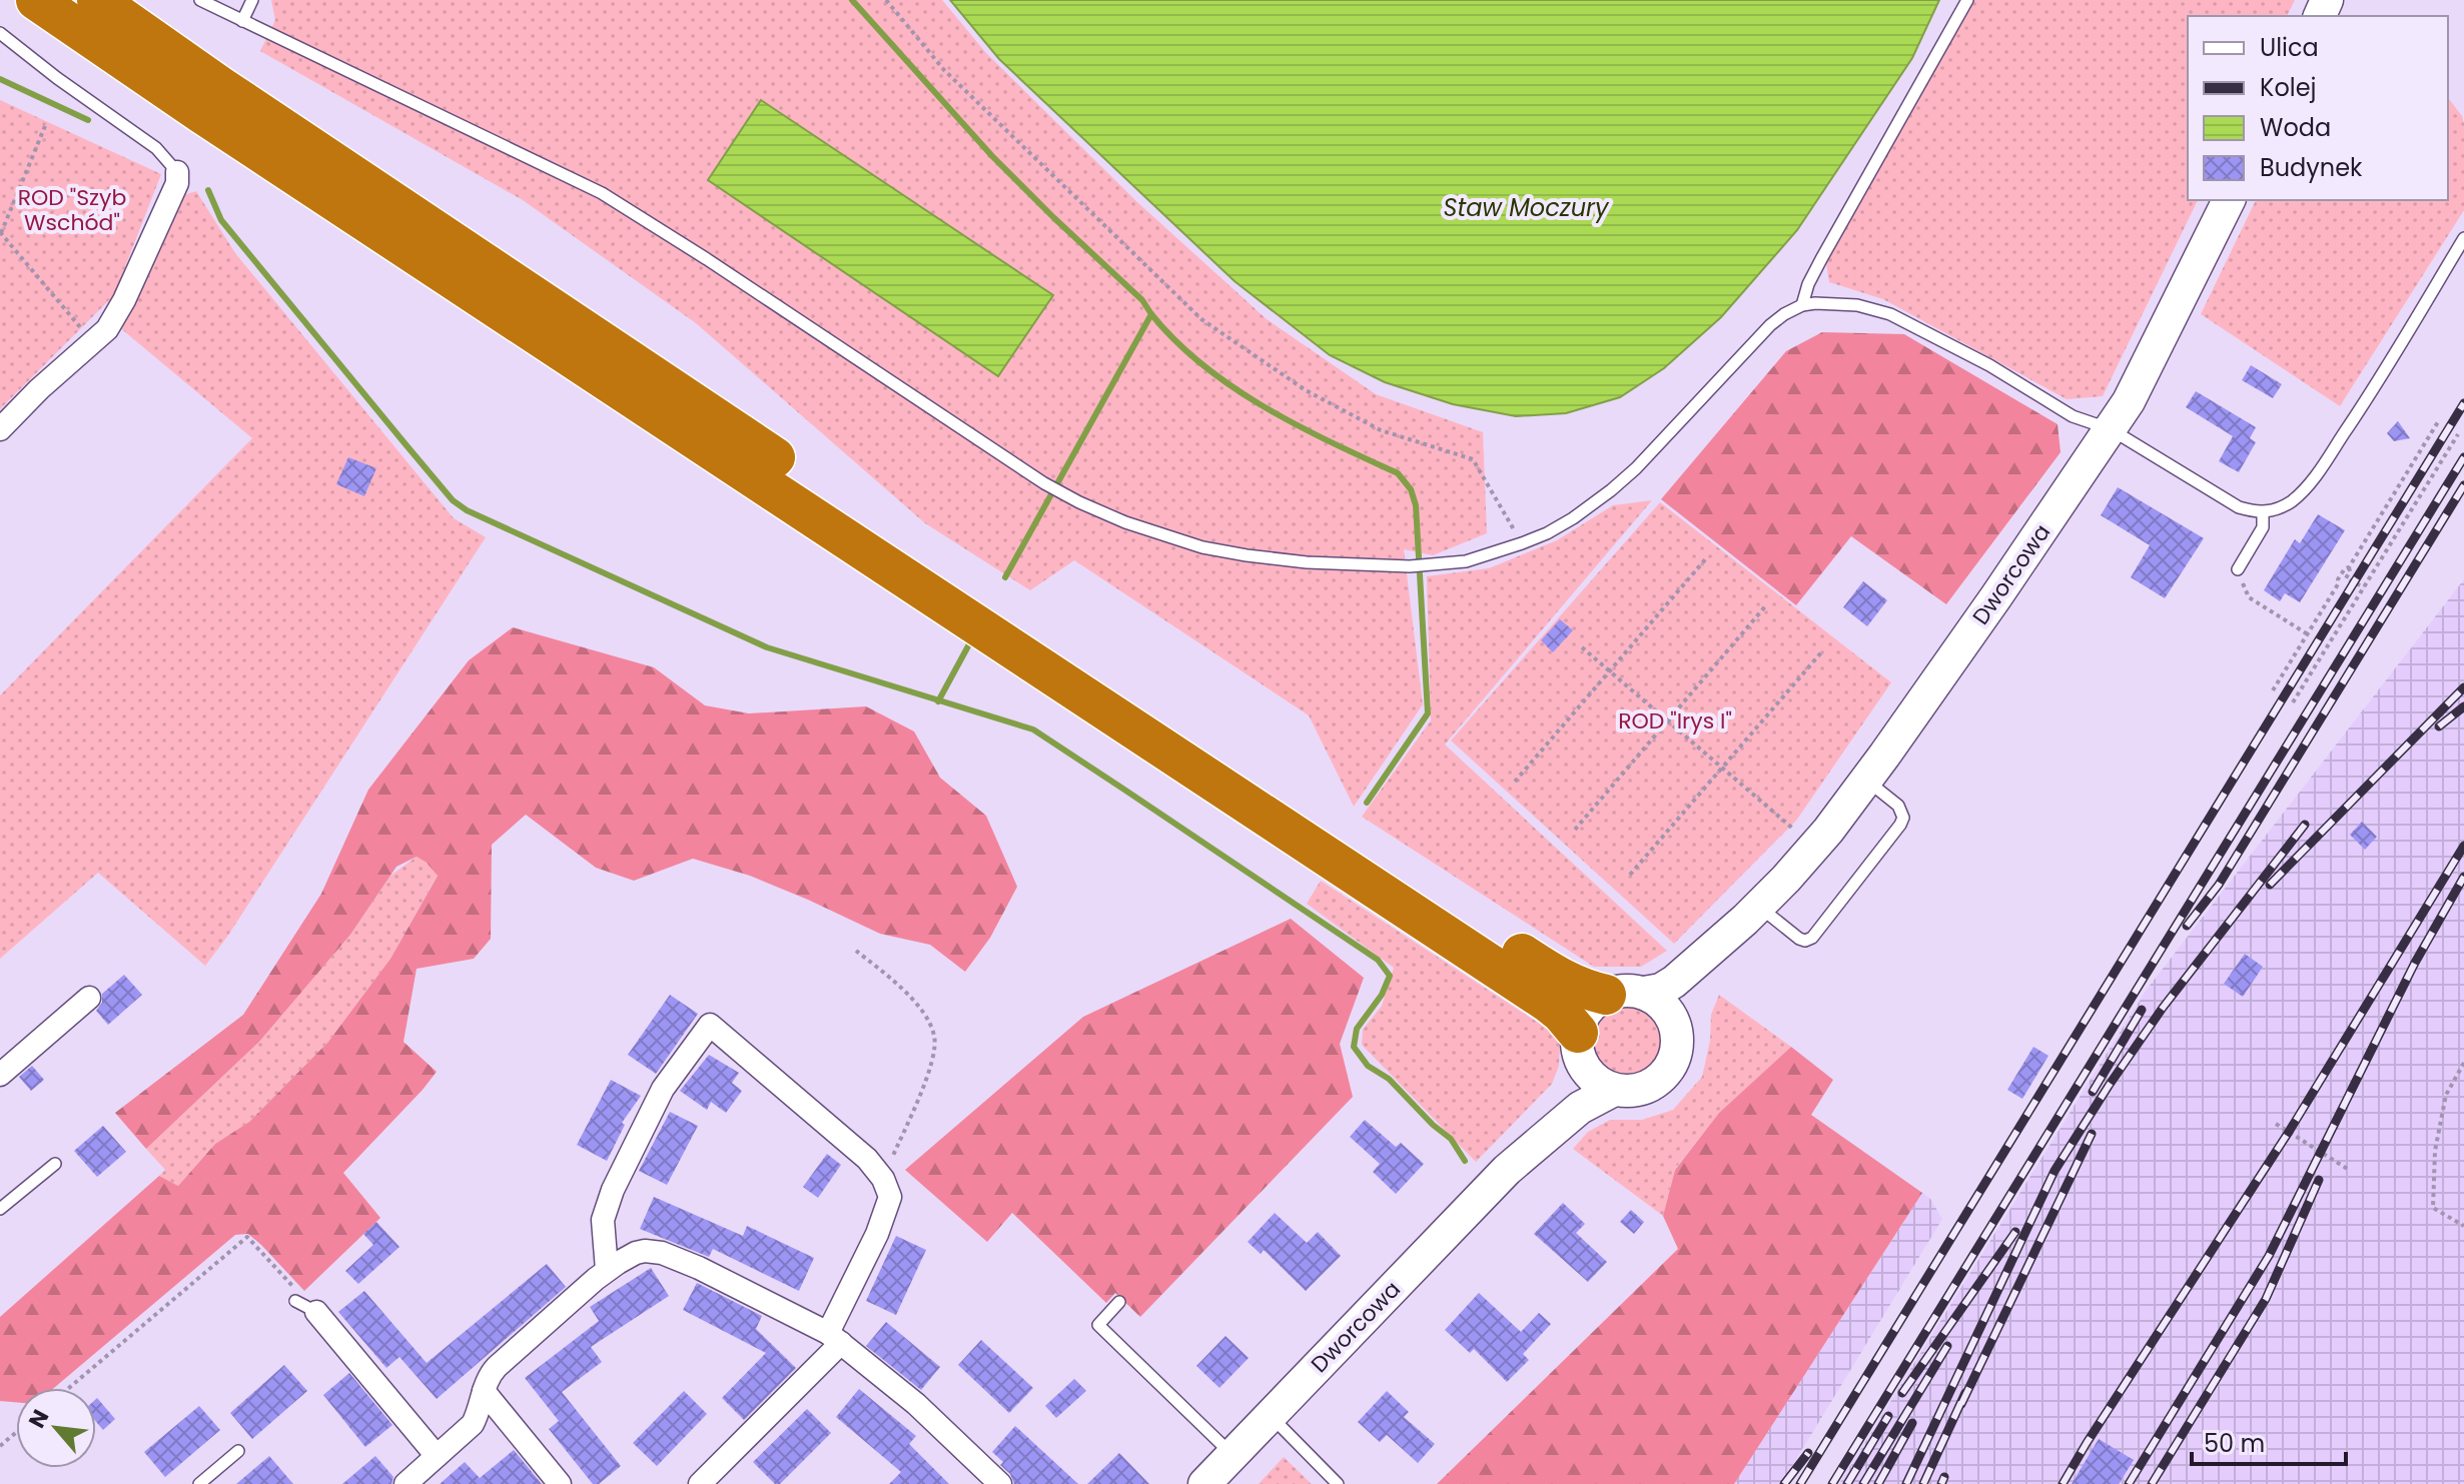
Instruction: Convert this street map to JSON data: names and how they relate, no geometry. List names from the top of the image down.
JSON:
{
  "streets": {
    "main road": ["Dworcowa"]
  },
  "water": ["Staw Moczury"],
  "parks": ["ROD \"Szyb Wschód\"", "ROD \"Irys I\""],
  "legend": [
    "Ulica",
    "Kolej",
    "Woda",
    "Budynek"
  ],
  "scale_bar": "50 m",
  "north": "top left"
}
